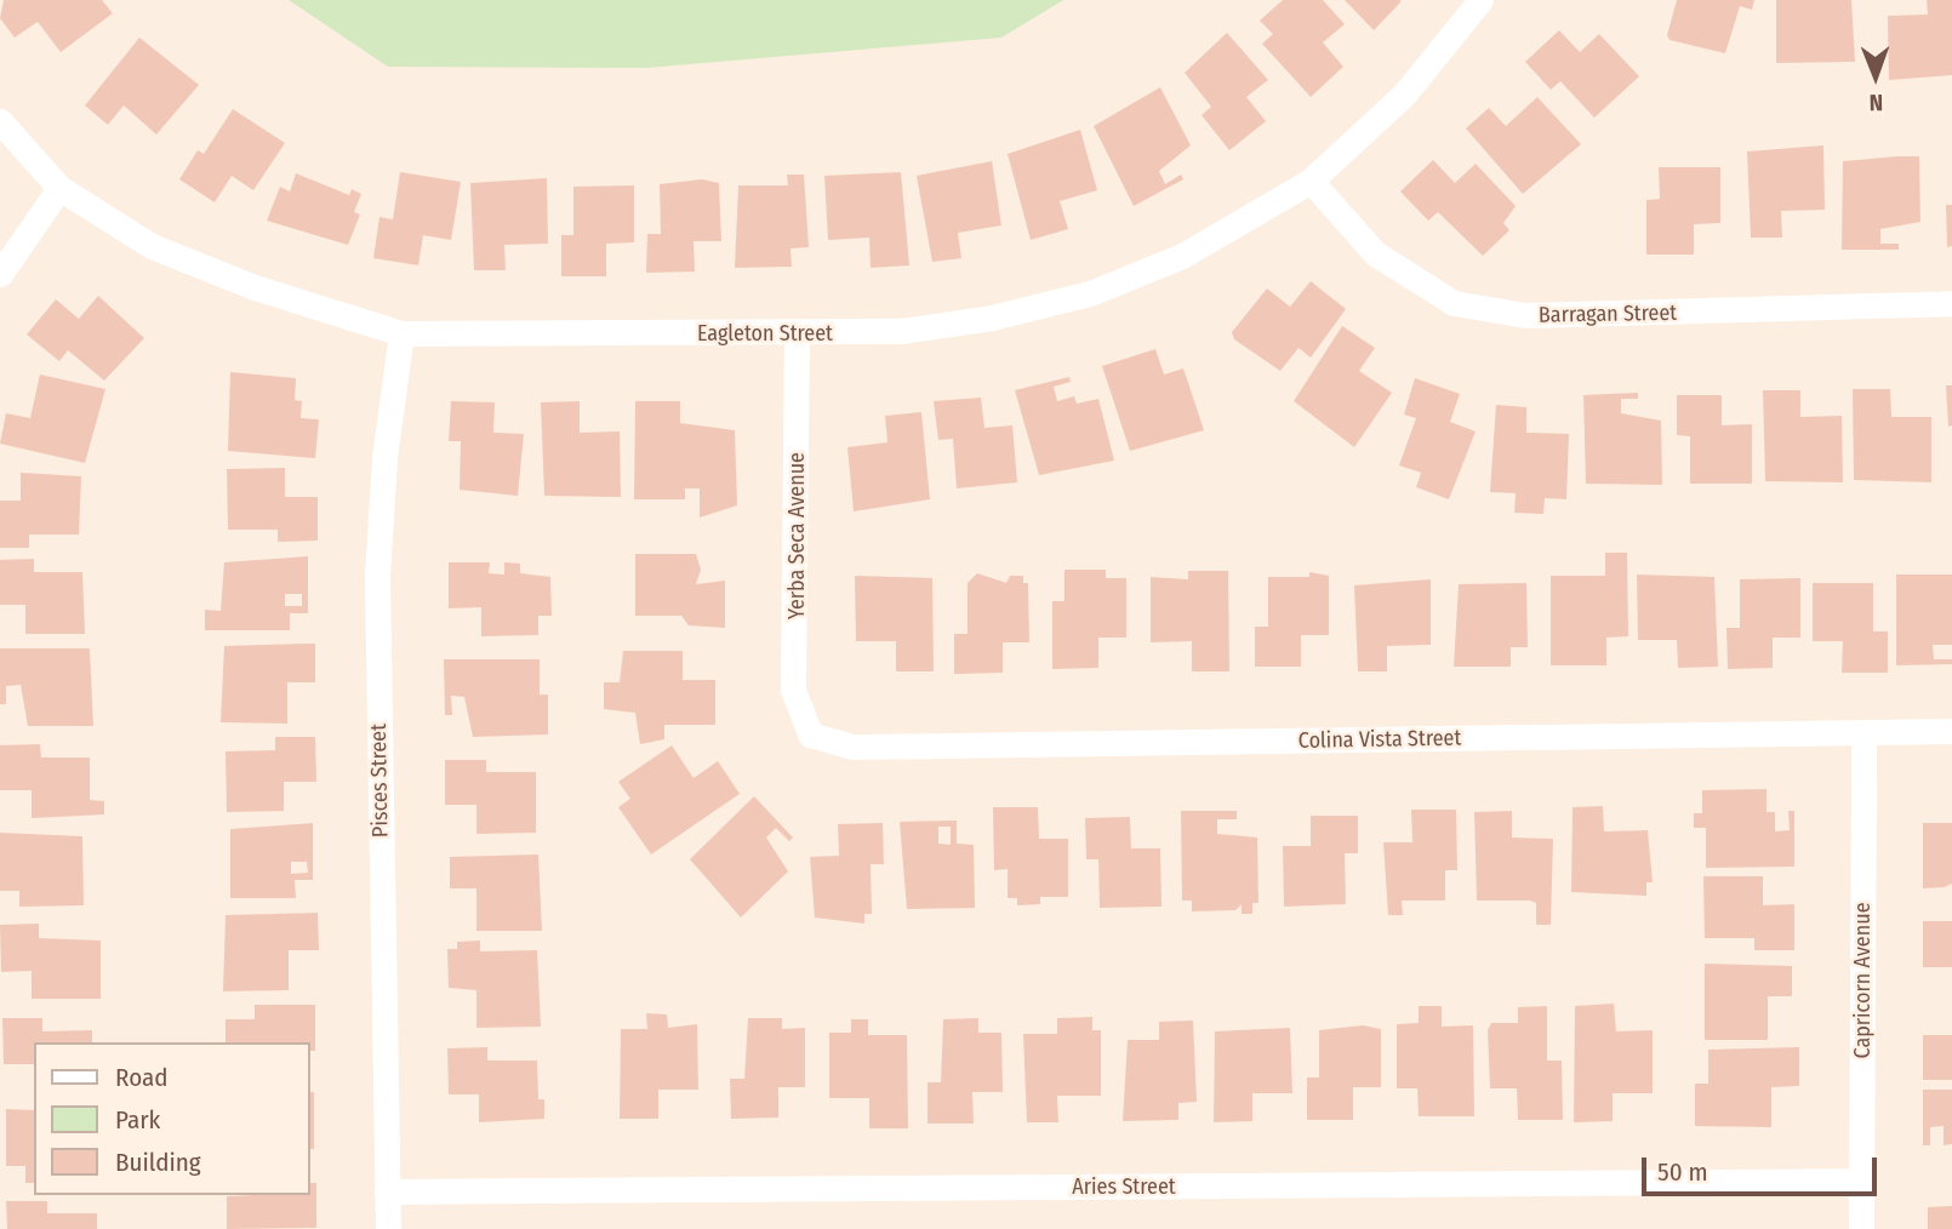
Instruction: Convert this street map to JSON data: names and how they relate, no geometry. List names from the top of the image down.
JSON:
{
  "streets": {
    "street": [
      "Barragan Street",
      "Eagleton Street",
      "Yerba Seca Avenue",
      "Colina Vista Street",
      "Pisces Street",
      "Capricorn Avenue",
      "Aries Street"
    ]
  },
  "crossings": [
    ["Barragan Street", "Eagleton Street"],
    ["Eagleton Street", "Yerba Seca Avenue"],
    ["Eagleton Street", "Pisces Street"],
    ["Yerba Seca Avenue", "Colina Vista Street"],
    ["Colina Vista Street", "Capricorn Avenue"],
    ["Pisces Street", "Aries Street"],
    ["Capricorn Avenue", "Aries Street"]
  ],
  "legend": ["Road", "Park", "Building"],
  "scale_bar": "50 m",
  "north": "bottom"
}
